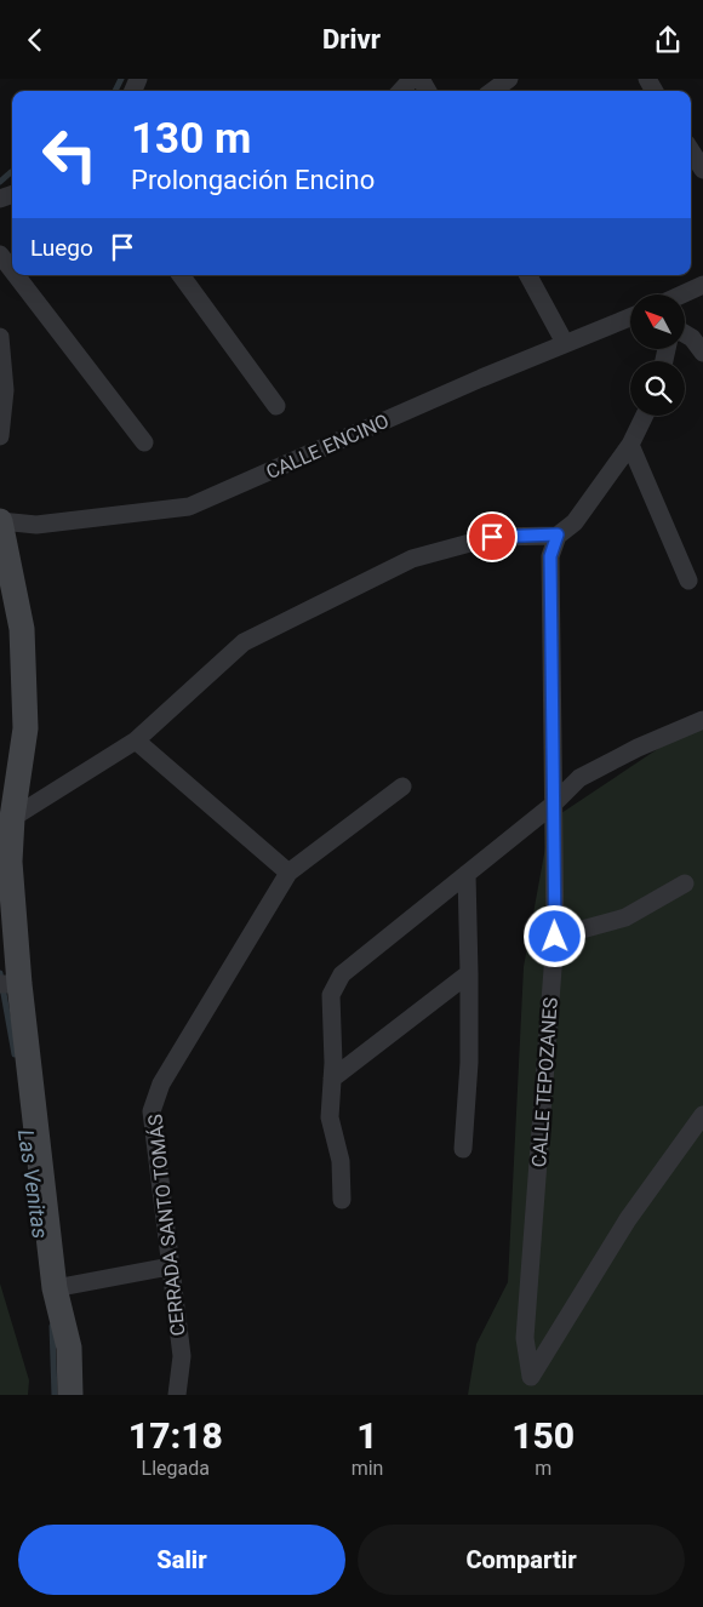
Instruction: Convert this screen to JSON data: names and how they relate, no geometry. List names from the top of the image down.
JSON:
{
  "streets": {
    "street": ["CALLE ENCINO", "CALLE TEPOZANES", "CERRADA SANTO TOMÁS"]
  },
  "water": ["Las Venitas"],
  "north": "top left",
  "page": {
    "header": "Drivr",
    "turn": ["130 m", "Prolongación Encino"],
    "then": "Luego",
    "eta": [
      "17:18",
      "Llegada",
      "1",
      "min",
      "150",
      "m"
    ],
    "buttons": ["Salir", "Compartir"]
  }
}
